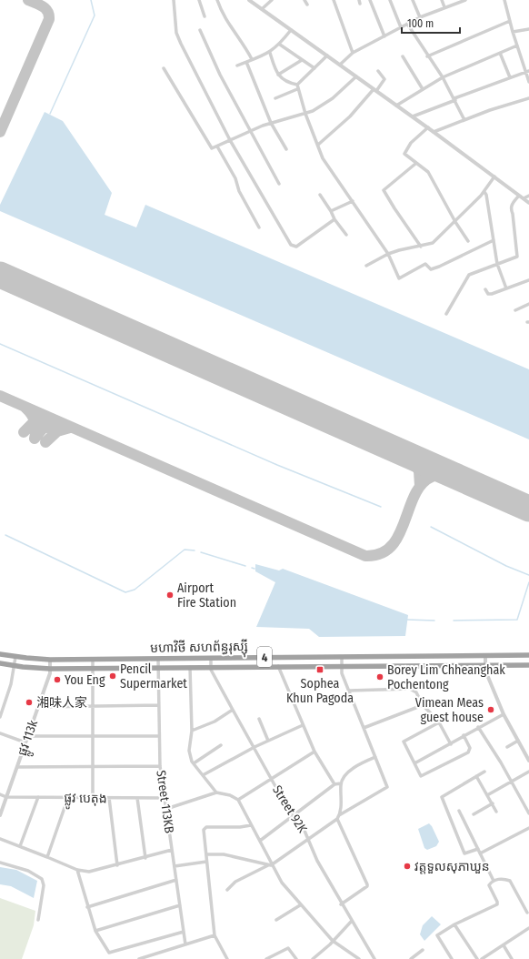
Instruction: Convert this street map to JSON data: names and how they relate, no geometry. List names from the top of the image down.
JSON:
{
  "streets": {
    "highway": ["មហាវិថី សហព័ន្ធរុស្ស៊ី", "4"],
    "street": [
      "ផ្លូវ 113k",
      "ផ្លូវ បេតុង",
      "Street 113KB",
      "Street 92K"
    ]
  },
  "crossings": [
    ["មហាវិថី សហព័ន្ធរុស្ស៊ី", "ផ្លូវ 113k"],
    ["មហាវិថី សហព័ន្ធរុស្ស៊ី", "Street 113KB"],
    ["មហាវិថី សហព័ន្ធរុស្ស៊ី", "Street 92K"],
    ["ផ្លូវ 113k", "ផ្លូវ បេតុង"],
    ["ផ្លូវ បេតុង", "Street 113KB"]
  ],
  "places": {
    "other": [
      "Airport Fire Station",
      "Pencil Supermarket",
      "Borey Lim Chheanghak Pochentong",
      "You Eng",
      "湘味人家",
      "Vimean Meas guest house",
      "វត្តទួលសុភាឃួន"
    ],
    "transit": ["Sophea Khun Pagoda"]
  },
  "scale_bar": "100 m"
}
